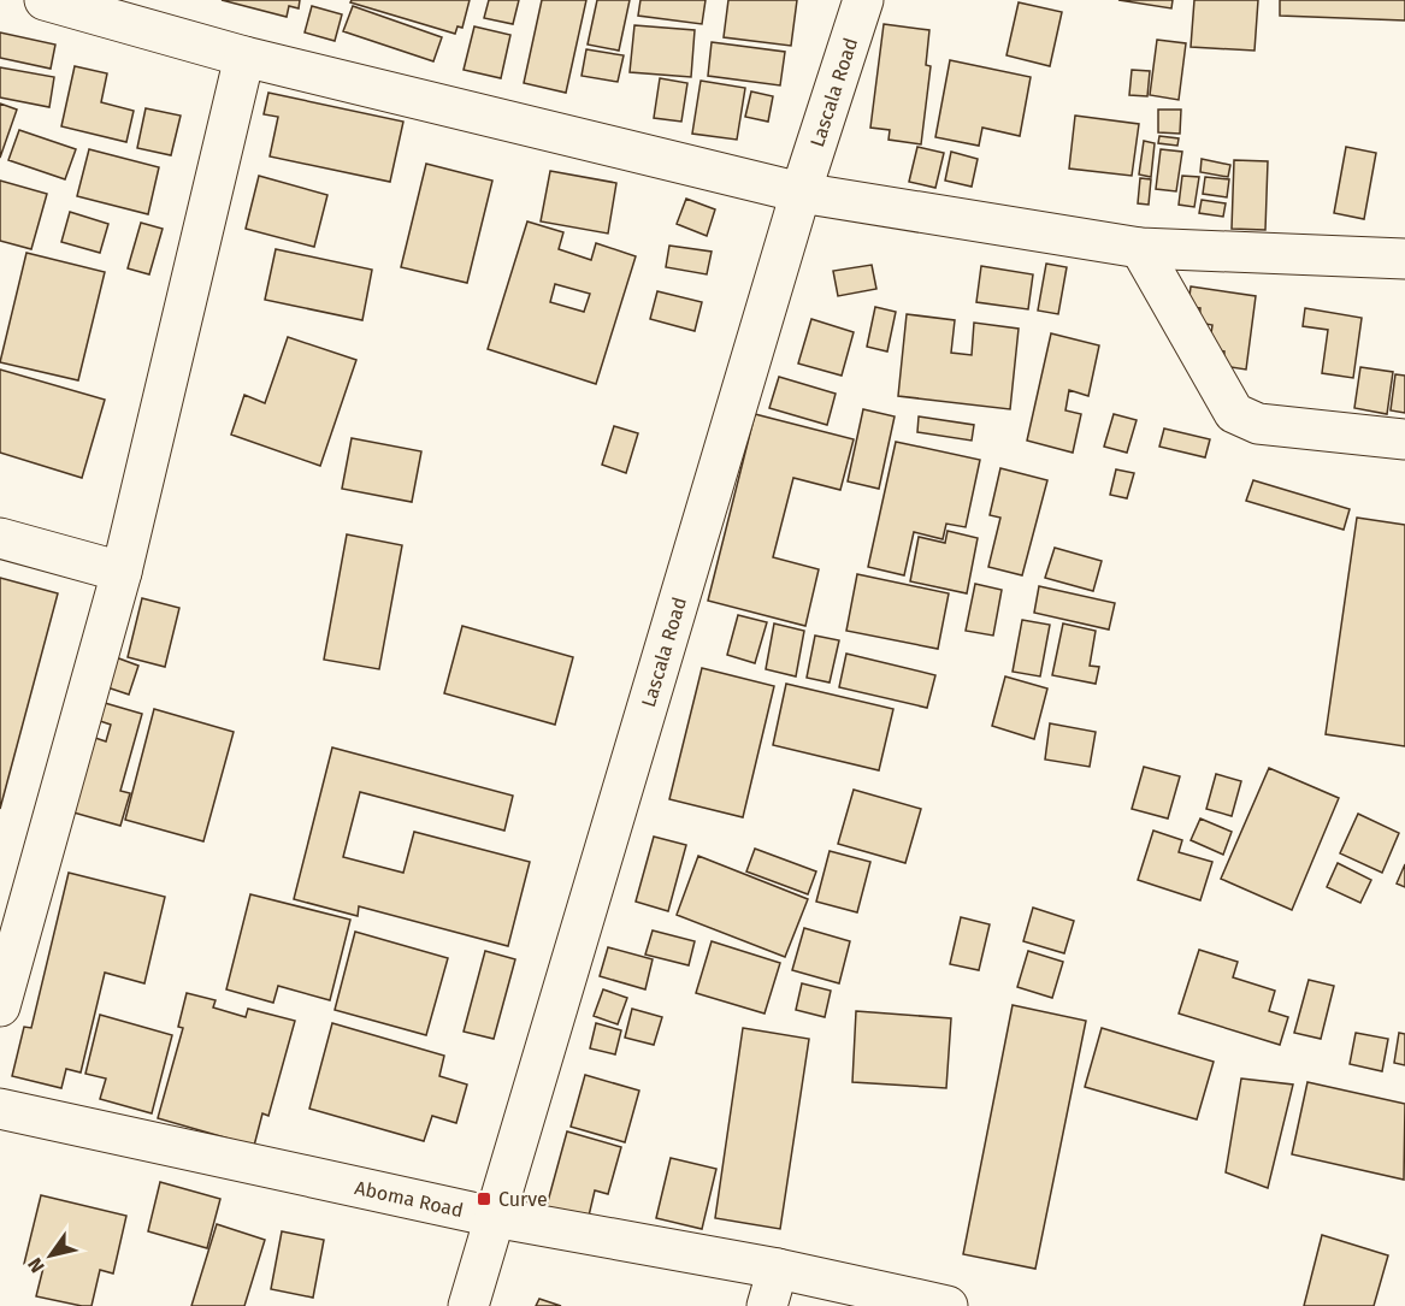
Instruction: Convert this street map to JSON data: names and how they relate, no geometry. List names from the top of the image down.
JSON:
{
  "streets": {
    "street": ["Lascala Road", "Aboma Road"]
  },
  "crossings": [
    ["Lascala Road", "Aboma Road"]
  ],
  "places": {
    "transit": ["Curve"]
  },
  "north": "bottom left"
}
